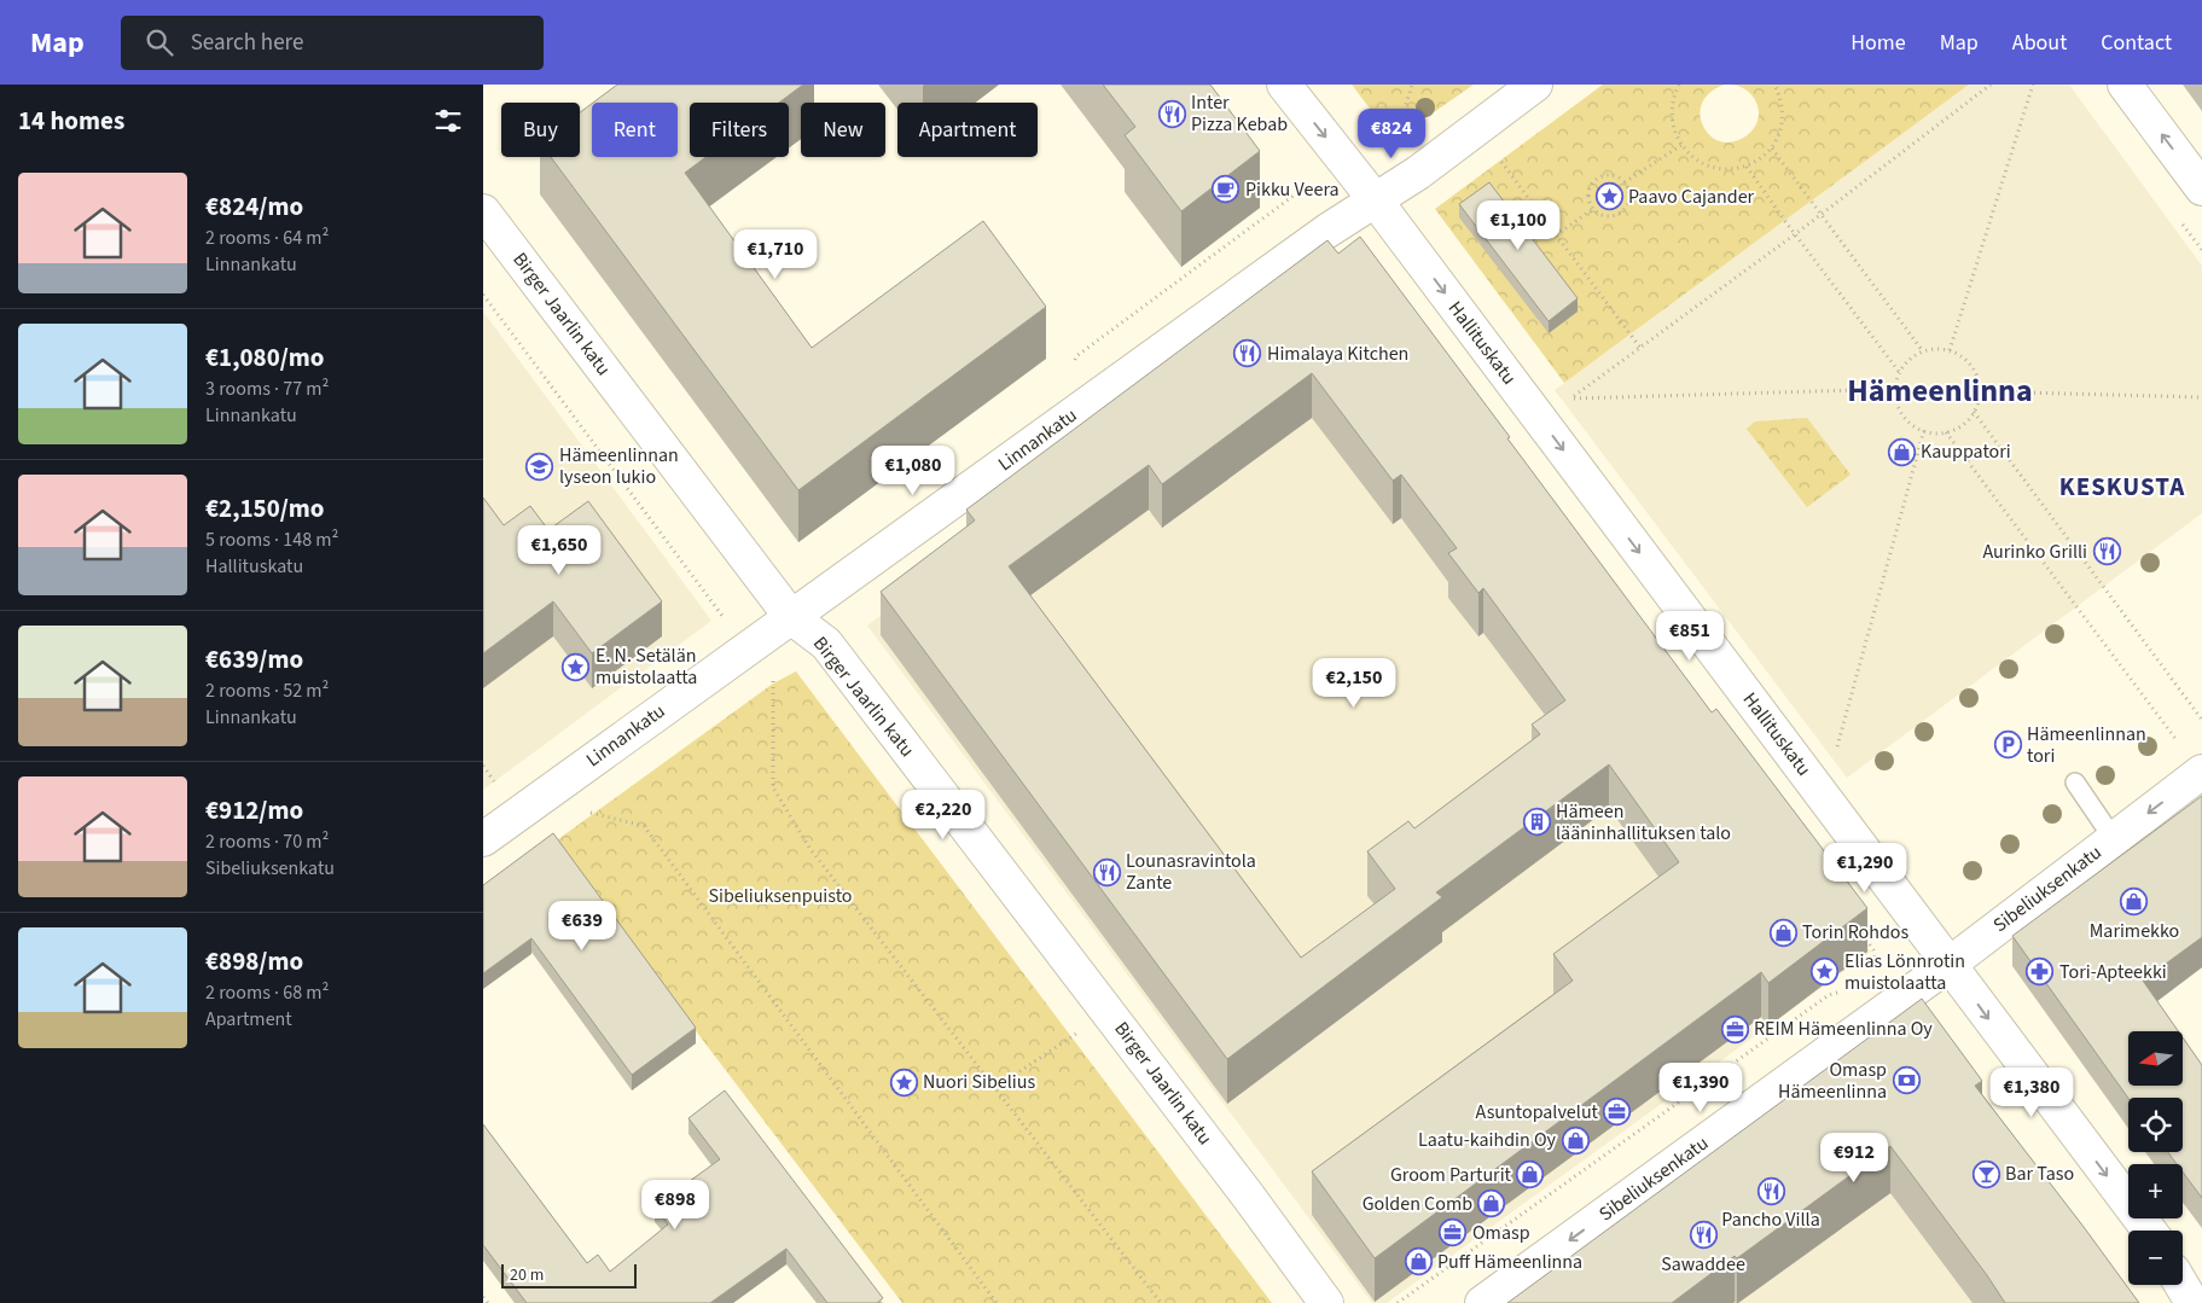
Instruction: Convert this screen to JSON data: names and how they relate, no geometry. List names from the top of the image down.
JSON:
{
  "streets": {
    "street": [
      "Birger Jaarlin katu",
      "Hallituskatu",
      "Linnankatu",
      "Sibeliuksenkatu"
    ]
  },
  "crossings": [
    ["Birger Jaarlin katu", "Linnankatu"],
    ["Hallituskatu", "Linnankatu"],
    ["Hallituskatu", "Sibeliuksenkatu"]
  ],
  "one_way": ["Hallituskatu", "Sibeliuksenkatu"],
  "districts": ["Hämeenlinna", "KESKUSTA"],
  "parks": ["Sibeliuksenpuisto"],
  "places": {
    "restaurant": [
      "Inter Pizza Kebab",
      "Himalaya Kitchen",
      "Aurinko Grilli",
      "Lounasravintola Zante",
      "Pancho Villa",
      "Sawaddee"
    ],
    "cafe": ["Pikku Veera"],
    "place": [
      "Paavo Cajander",
      "E. N. Setälän muistolaatta",
      "Elias Lönnrotin muistolaatta",
      "Nuori Sibelius"
    ],
    "shop": [
      "Kauppatori",
      "Marimekko",
      "Torin Rohdos",
      "Laatu-kaihdin Oy",
      "Groom Parturit",
      "Golden Comb",
      "Puff Hämeenlinna"
    ],
    "school or university": ["Hämeenlinnan lyseon lukio"],
    "parking": ["Hämeenlinnan tori"],
    "building": ["Hämeen lääninhallituksen talo"],
    "pharmacy": ["Tori-Apteekki"],
    "office": ["REIM Hämeenlinna Oy", "Asuntopalvelut", "Omasp"],
    "bank": ["Omasp Hämeenlinna"],
    "bar": ["Bar Taso"]
  },
  "scale_bar": "20 m",
  "north": "left",
  "page": {
    "header": "Map",
    "search": "Search here",
    "nav": [
      "Home",
      "Map",
      "About",
      "Contact"
    ],
    "heading": "14 homes",
    "chip": [
      "Buy",
      "Rent",
      "Filters",
      "New",
      "Apartment"
    ],
    "price": [
      "€824",
      "€1,100",
      "€1,710",
      "€1,080",
      "€1,650",
      "€851",
      "€2,150",
      "€2,220",
      "€1,290",
      "€639",
      "€1,390",
      "€1,380",
      "€912",
      "€898"
    ],
    "list": [
      {
        "name": "€824/mo",
        "note": "2 rooms · 64 m² · Linnankatu"
      },
      {
        "name": "€1,080/mo",
        "note": "3 rooms · 77 m² · Linnankatu"
      },
      {
        "name": "€2,150/mo",
        "note": "5 rooms · 148 m² · Hallituskatu"
      },
      {
        "name": "€639/mo",
        "note": "2 rooms · 52 m² · Linnankatu"
      },
      {
        "name": "€912/mo",
        "note": "2 rooms · 70 m² · Sibeliuksenkatu"
      },
      {
        "name": "€898/mo",
        "note": "2 rooms · 68 m² · Apartment"
      }
    ],
    "map_buttons": ["+", "−"],
    "scale": "20 m"
  }
}
